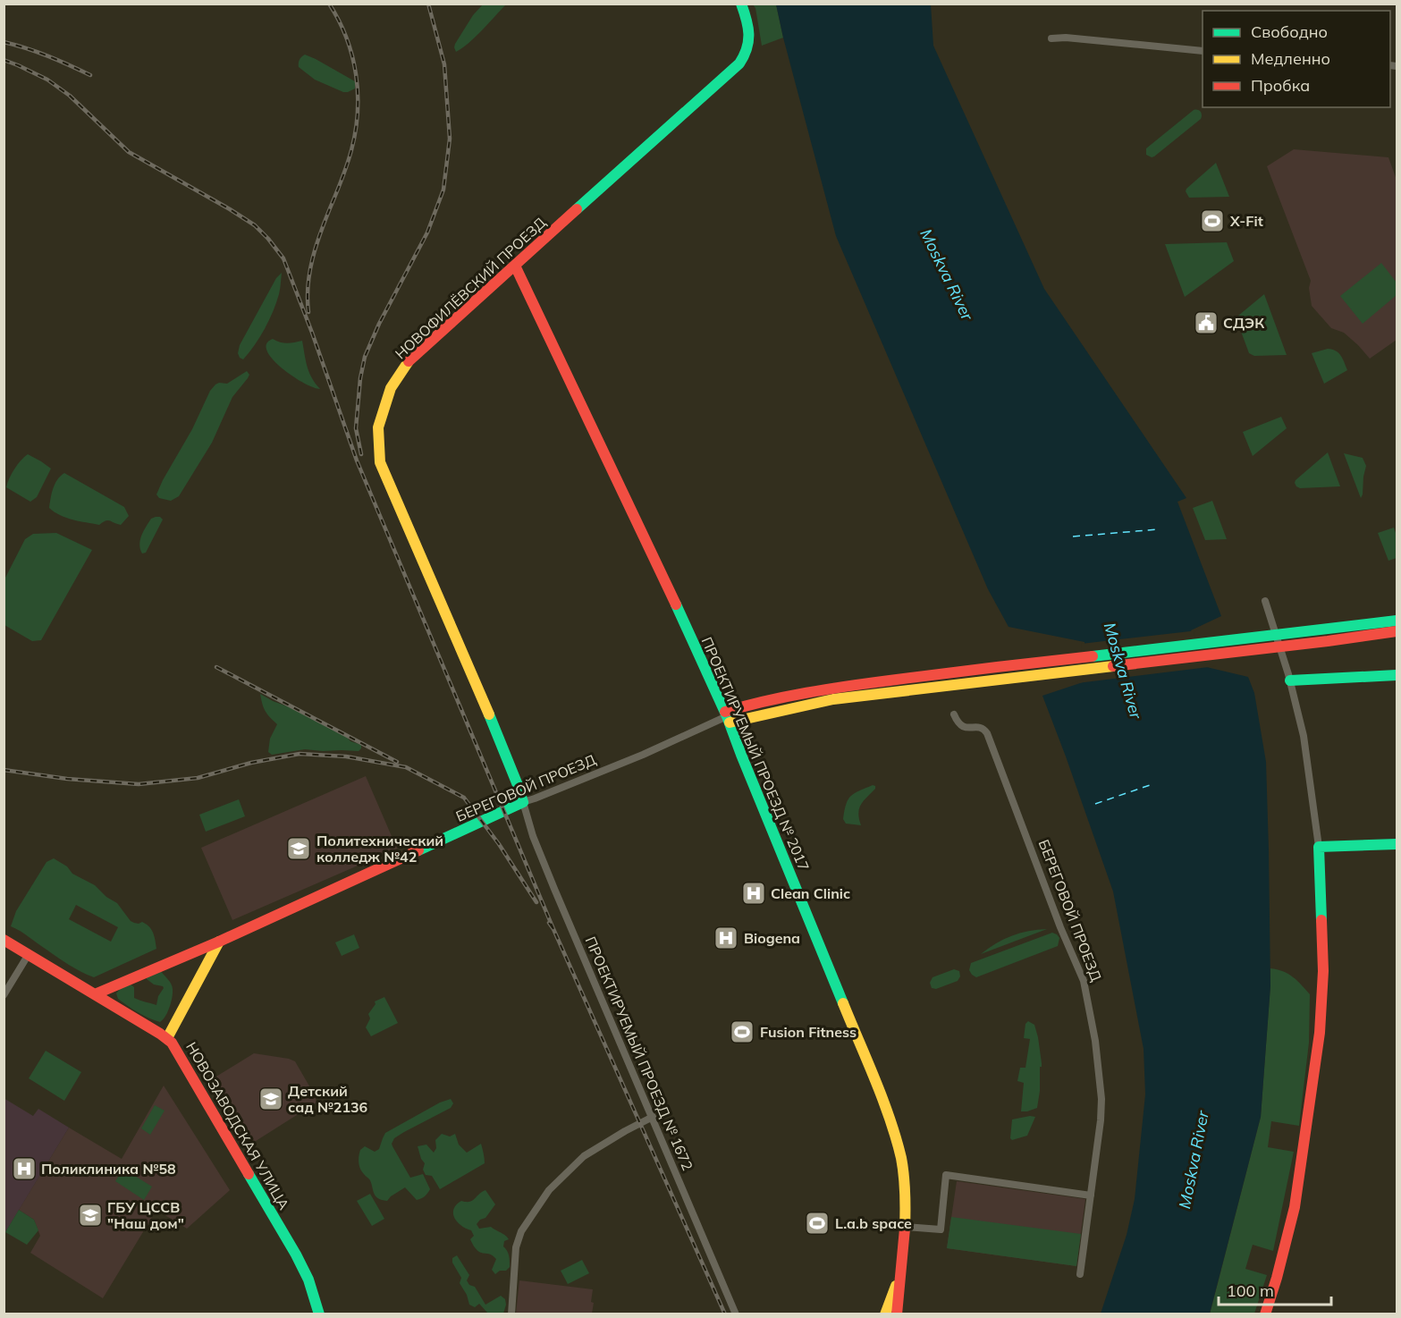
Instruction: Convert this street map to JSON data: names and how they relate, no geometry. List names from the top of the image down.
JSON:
{
  "streets": {
    "street": [
      "НОВОФИЛЁВСКИЙ ПРОЕЗД",
      "ПРОЕКТИРУЕМЫЙ ПРОЕЗД № 2017",
      "БЕРЕГОВОЙ ПРОЕЗД",
      "ПРОЕКТИРУЕМЫЙ ПРОЕЗД № 1672",
      "НОВОЗАВОДСКАЯ УЛИЦА"
    ]
  },
  "crossings": [
    ["НОВОФИЛЁВСКИЙ ПРОЕЗД", "ПРОЕКТИРУЕМЫЙ ПРОЕЗД № 2017"],
    ["НОВОФИЛЁВСКИЙ ПРОЕЗД", "БЕРЕГОВОЙ ПРОЕЗД"],
    ["НОВОФИЛЁВСКИЙ ПРОЕЗД", "ПРОЕКТИРУЕМЫЙ ПРОЕЗД № 1672"],
    ["ПРОЕКТИРУЕМЫЙ ПРОЕЗД № 2017", "БЕРЕГОВОЙ ПРОЕЗД"],
    ["БЕРЕГОВОЙ ПРОЕЗД", "ПРОЕКТИРУЕМЫЙ ПРОЕЗД № 1672"],
    ["БЕРЕГОВОЙ ПРОЕЗД", "НОВОЗАВОДСКАЯ УЛИЦА"]
  ],
  "water": ["Moskva River"],
  "places": {
    "sports": ["X-Fit", "Fusion Fitness", "L.a.b space"],
    "public building": ["СДЭК"],
    "school or university": ["Политехнический колледж №42", "Детский сад №2136", "ГБУ ЦССВ \"Наш дом\""],
    "hospital": ["Clean Clinic", "Biogena", "Поликлиника №58"]
  },
  "legend": ["Свободно", "Медленно", "Пробка"],
  "scale_bar": "100 m"
}
